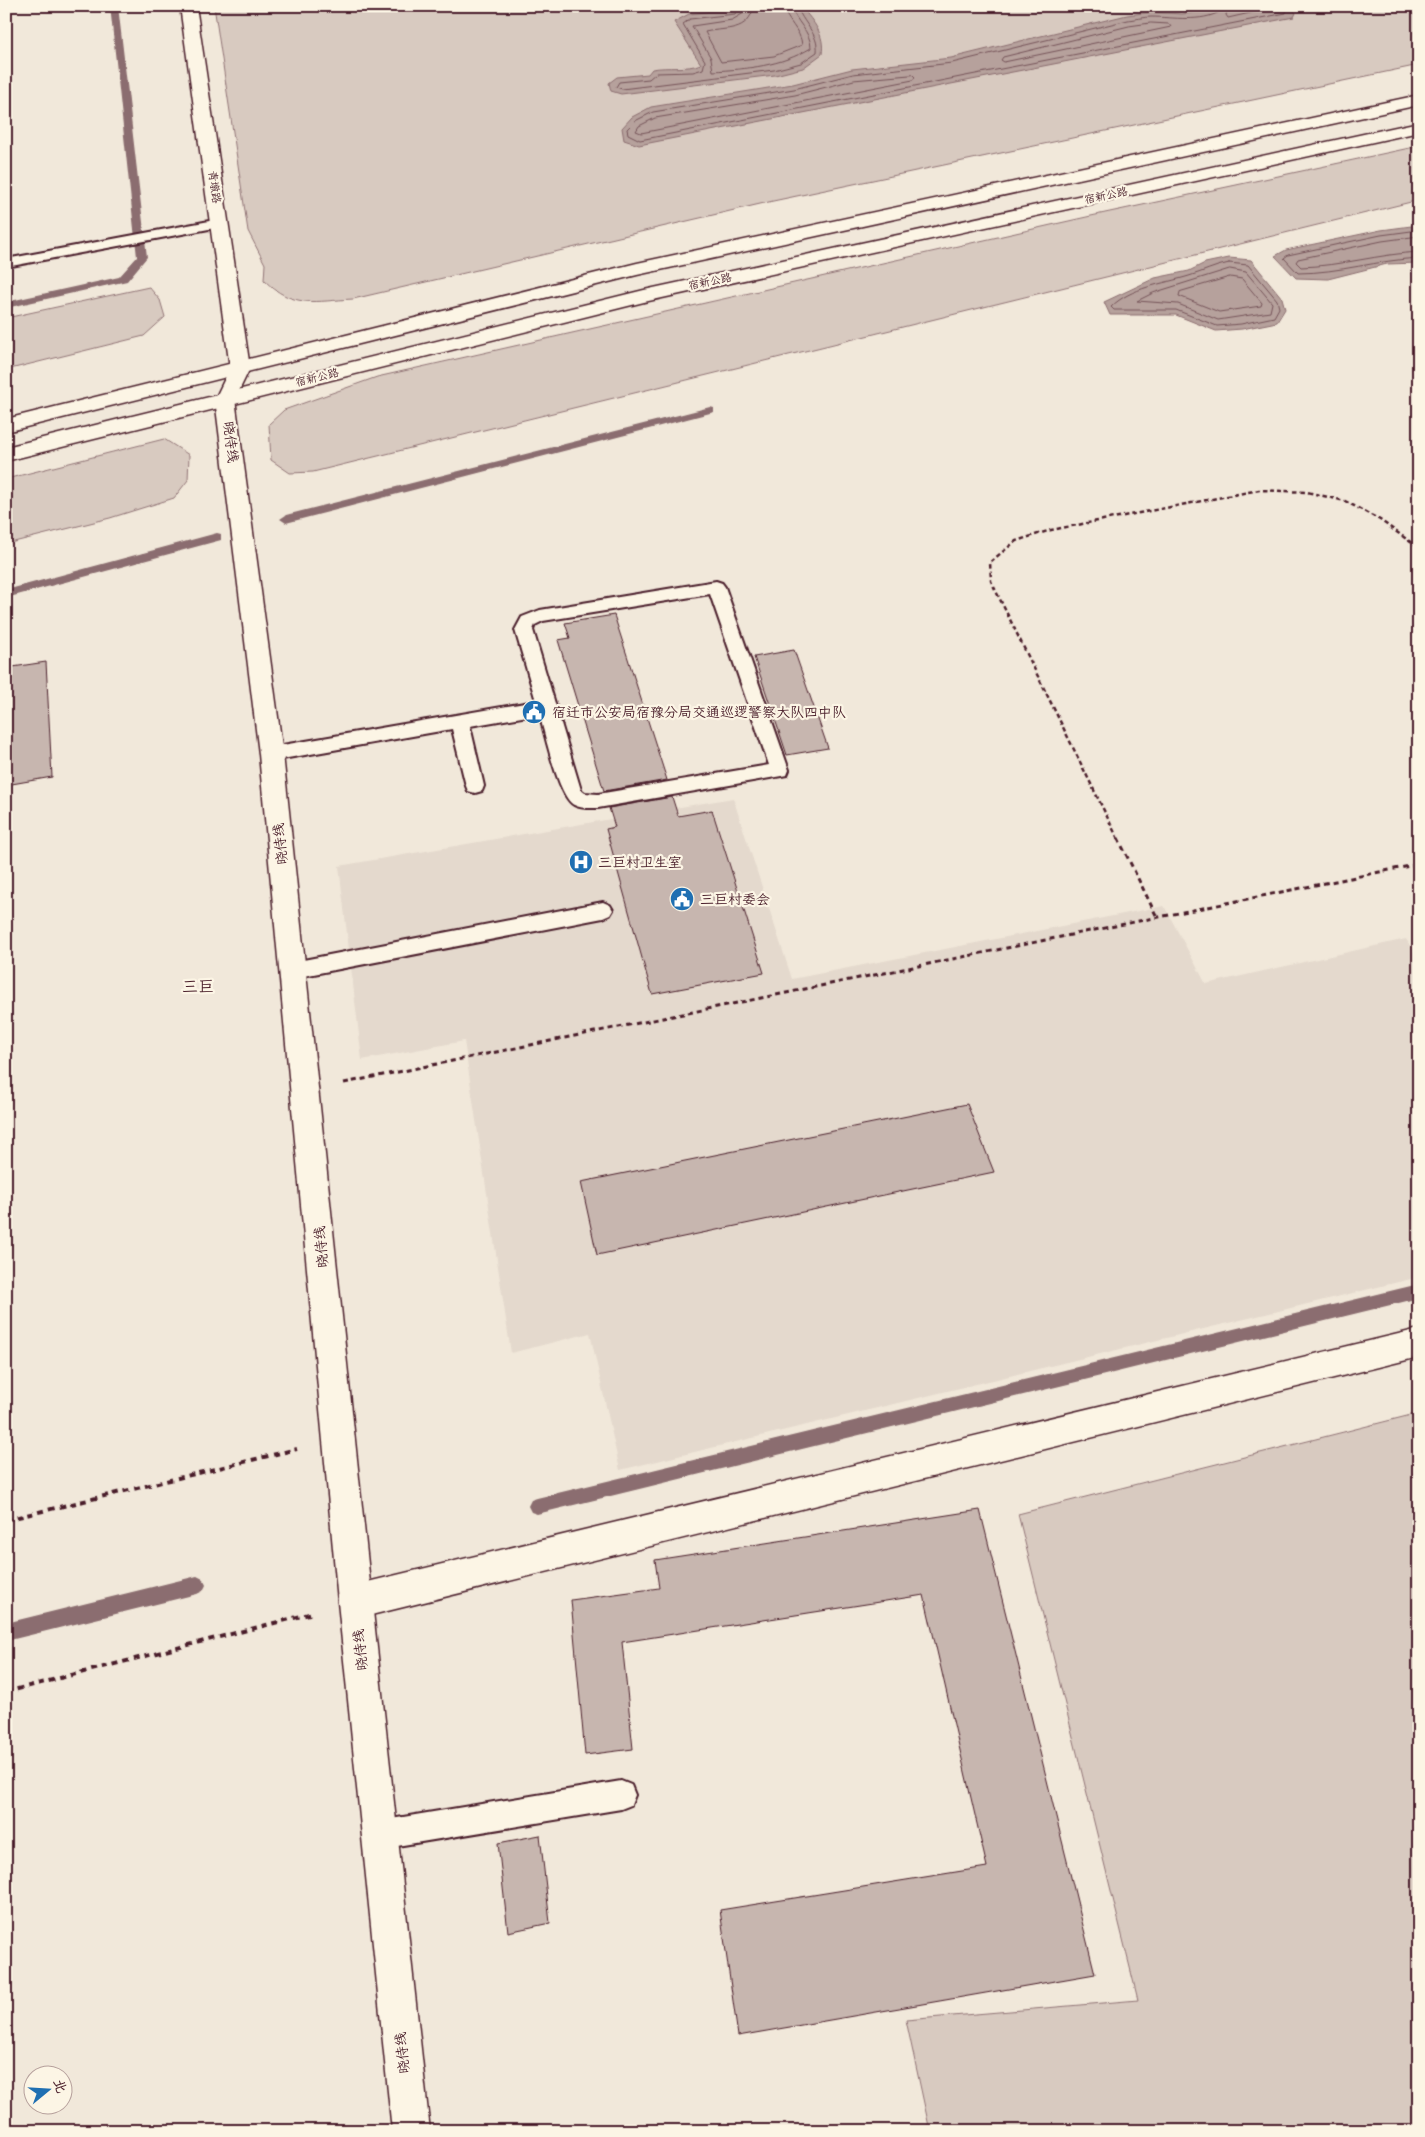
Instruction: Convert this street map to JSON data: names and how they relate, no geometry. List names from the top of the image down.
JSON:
{
  "streets": {
    "main road": ["青墩路", "宿新公路", "晓侍线"]
  },
  "crossings": [
    ["青墩路", "宿新公路"],
    ["宿新公路", "晓侍线"]
  ],
  "districts": ["三巨"],
  "places": {
    "public building": ["宿迁市公安局宿豫分局交通巡逻警察大队四中队", "三巨村委会"],
    "hospital": ["三巨村卫生室"]
  },
  "north": "right"
}
